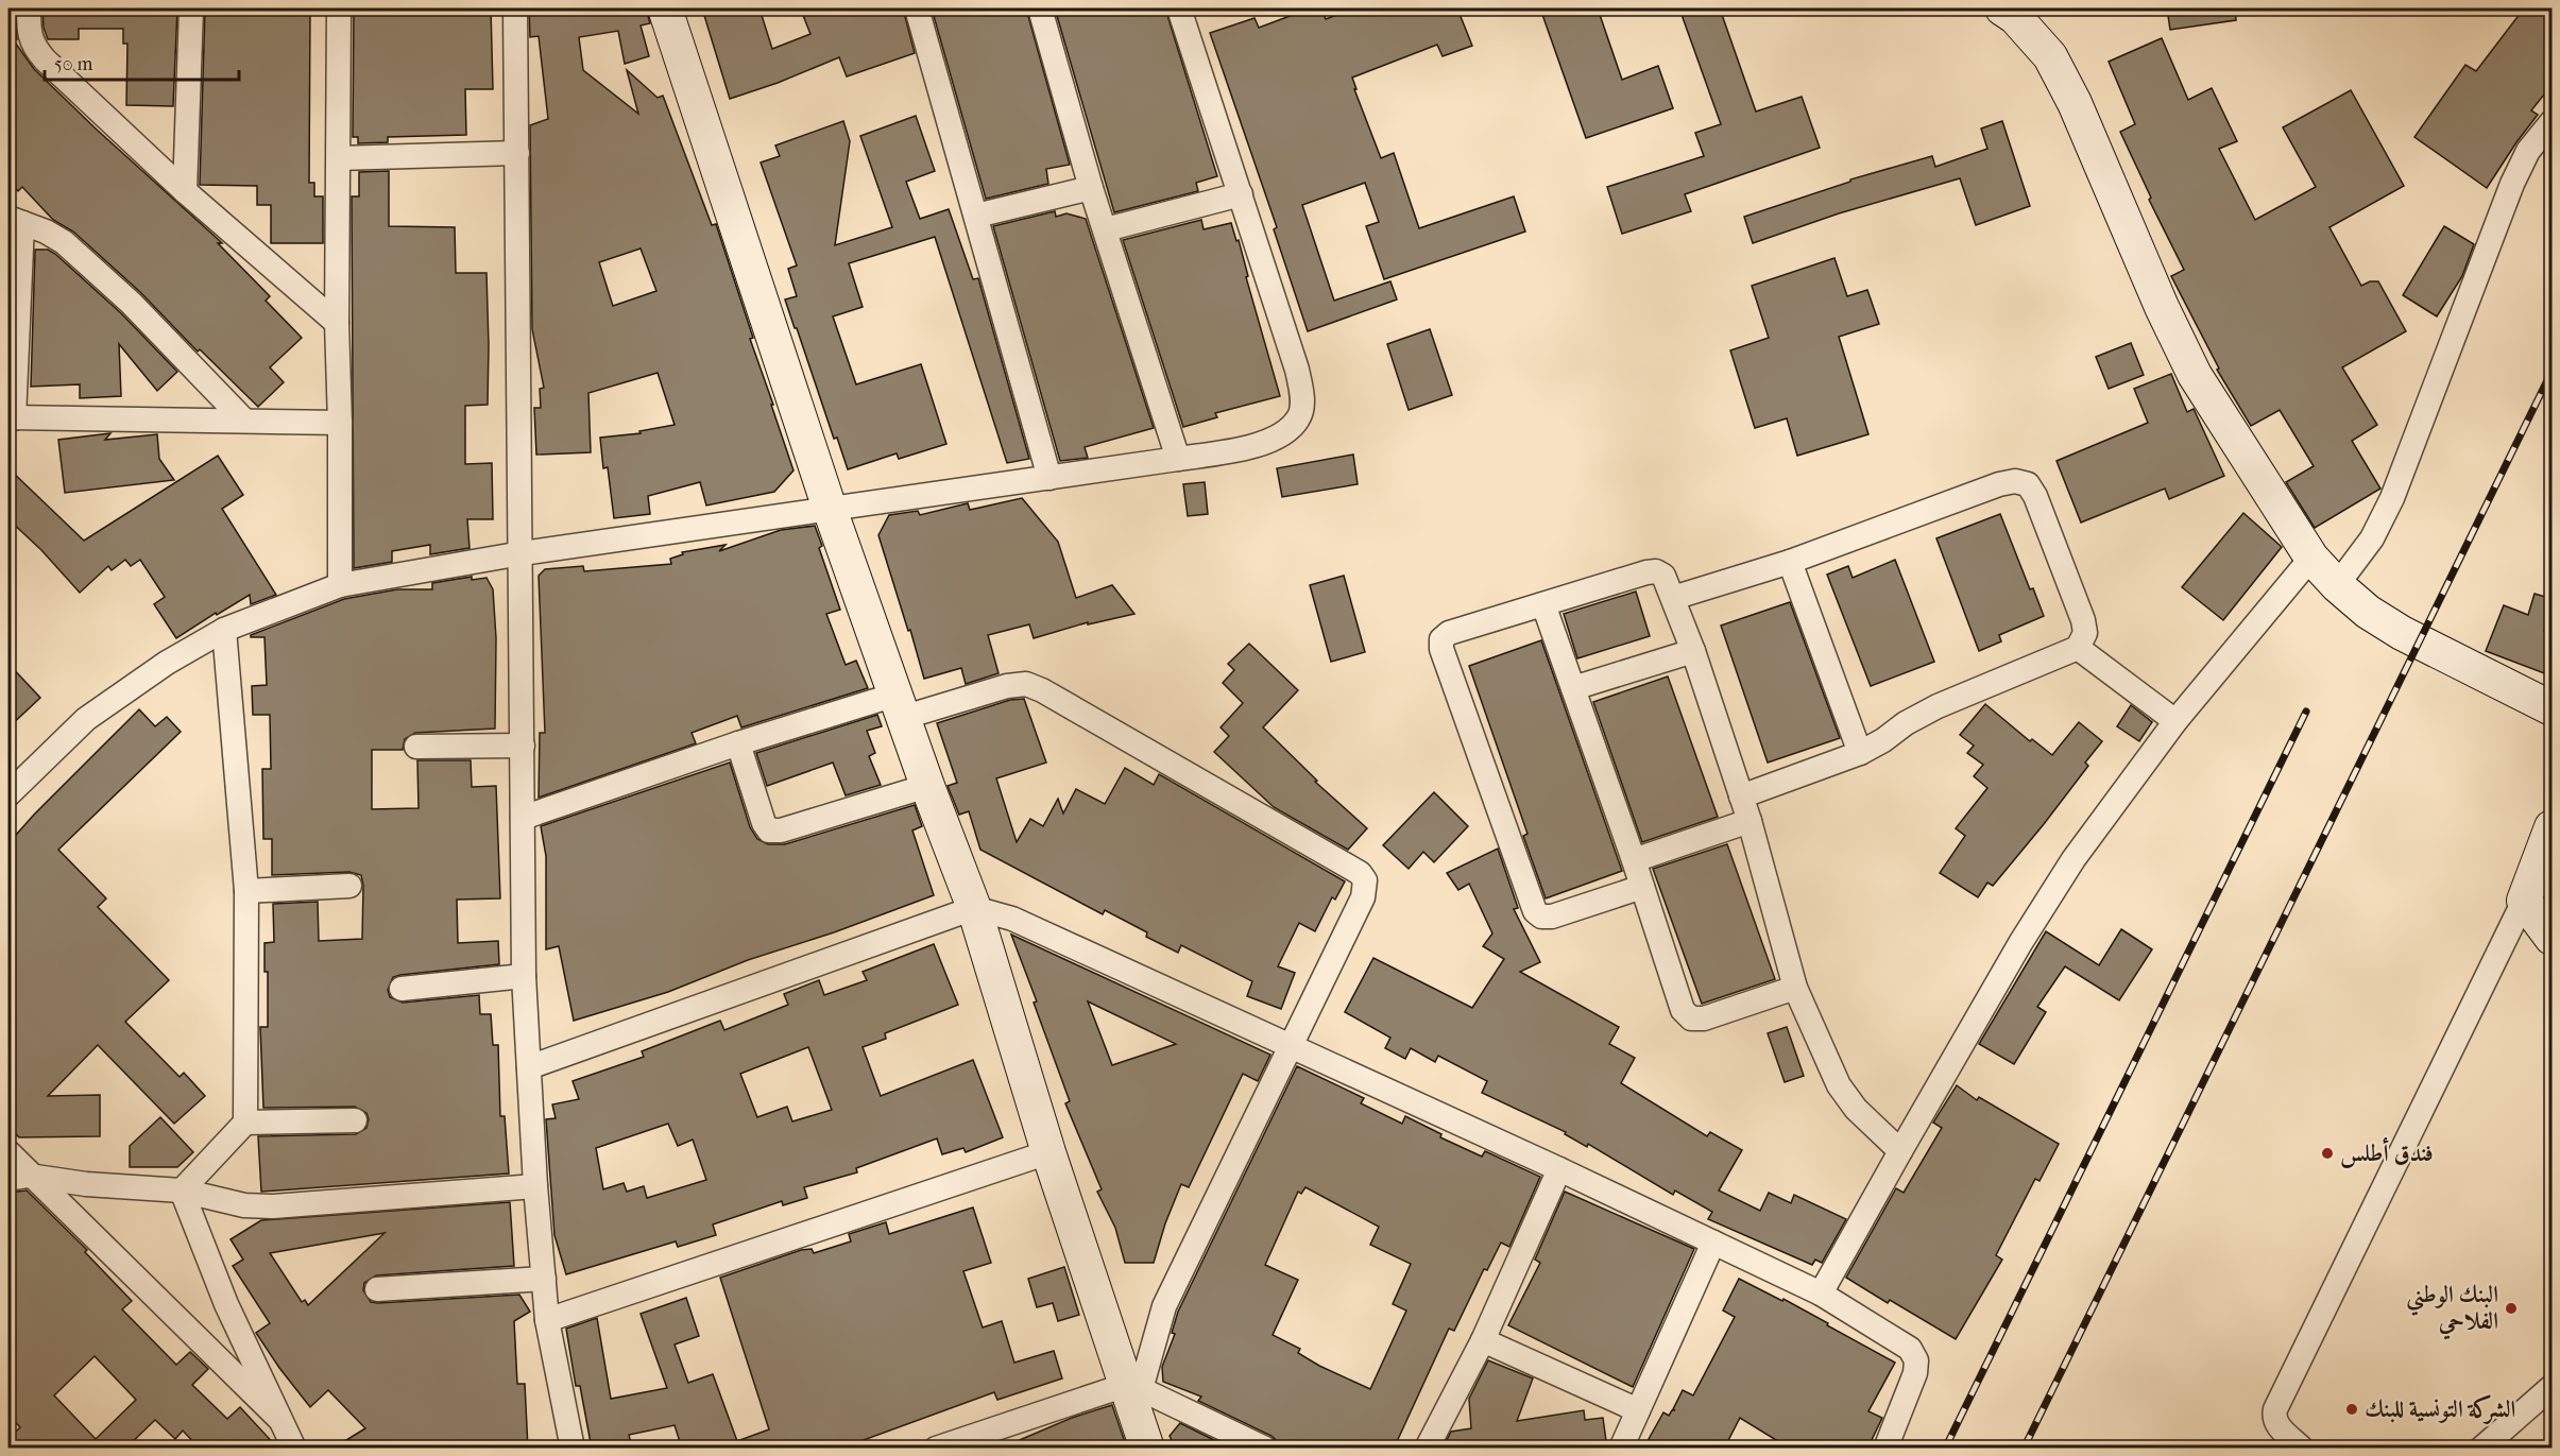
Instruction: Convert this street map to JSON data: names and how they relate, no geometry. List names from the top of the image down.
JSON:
{
  "places": ["فندق أطلس", "البنك الوطني الفلاحي", "الشركة التونسية للبنك"],
  "scale_bar": "50 m"
}
